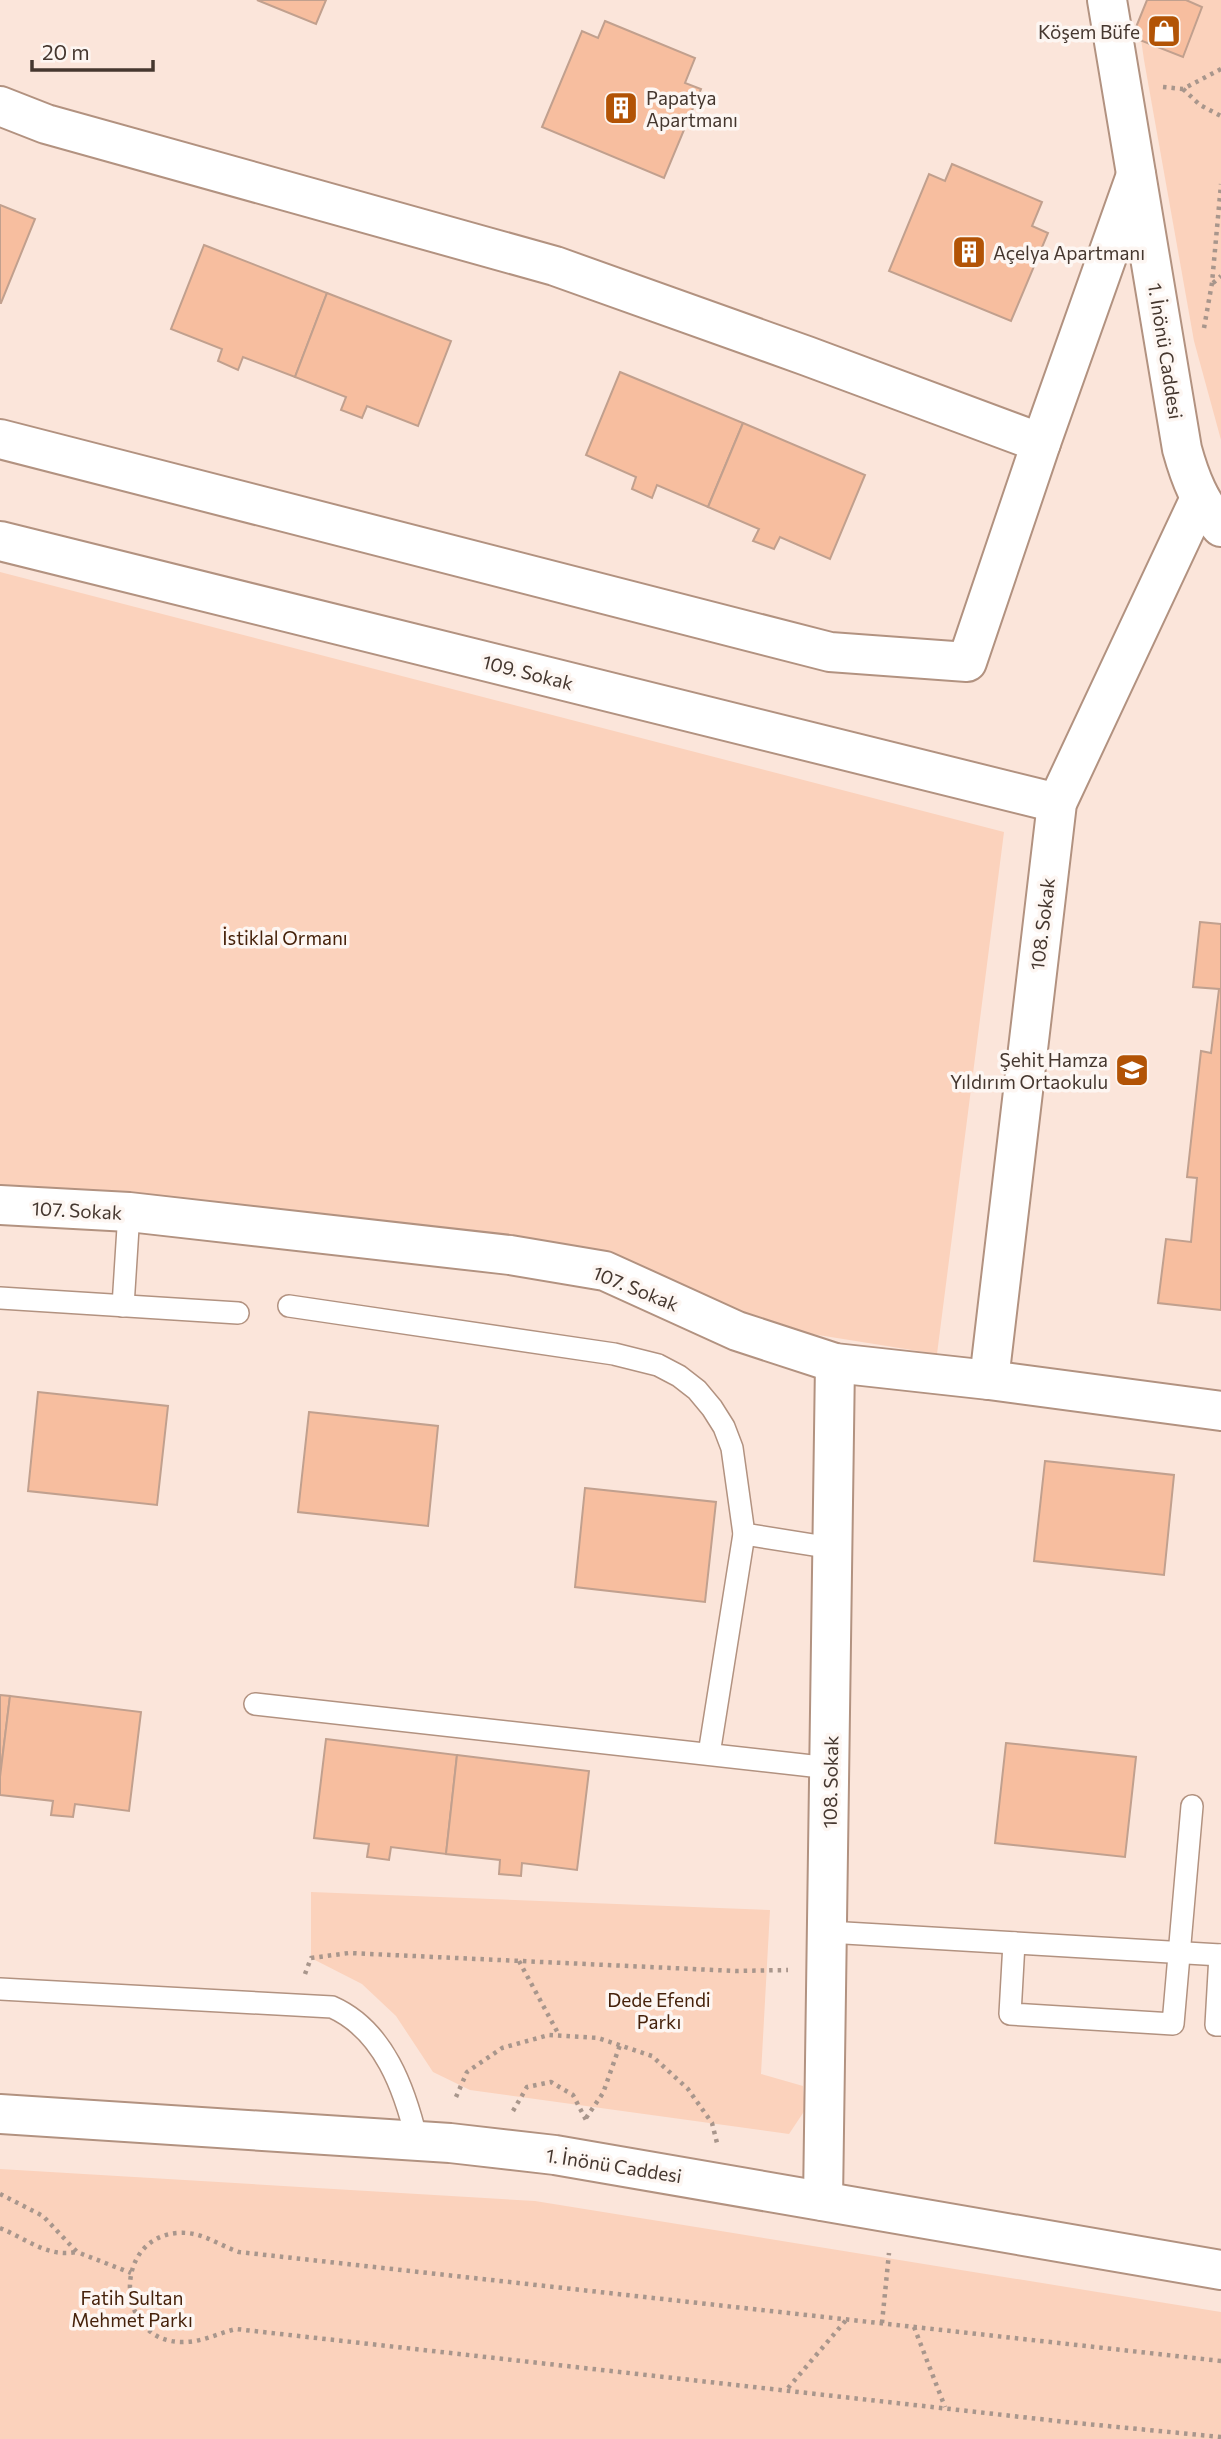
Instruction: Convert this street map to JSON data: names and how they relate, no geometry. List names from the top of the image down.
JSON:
{
  "streets": {
    "street": [
      "1. İnönü Caddesi",
      "109. Sokak",
      "108. Sokak",
      "107. Sokak"
    ]
  },
  "crossings": [
    ["1. İnönü Caddesi", "108. Sokak"],
    ["109. Sokak", "108. Sokak"],
    ["108. Sokak", "107. Sokak"]
  ],
  "parks": ["İstiklal Ormanı", "Dede Efendi Parkı", "Fatih Sultan Mehmet Parkı"],
  "places": {
    "shop": ["Köşem Büfe"],
    "building": ["Papatya Apartmanı", "Açelya Apartmanı"],
    "school or university": ["Şehit Hamza Yıldırım Ortaokulu"]
  },
  "scale_bar": "20 m"
}
